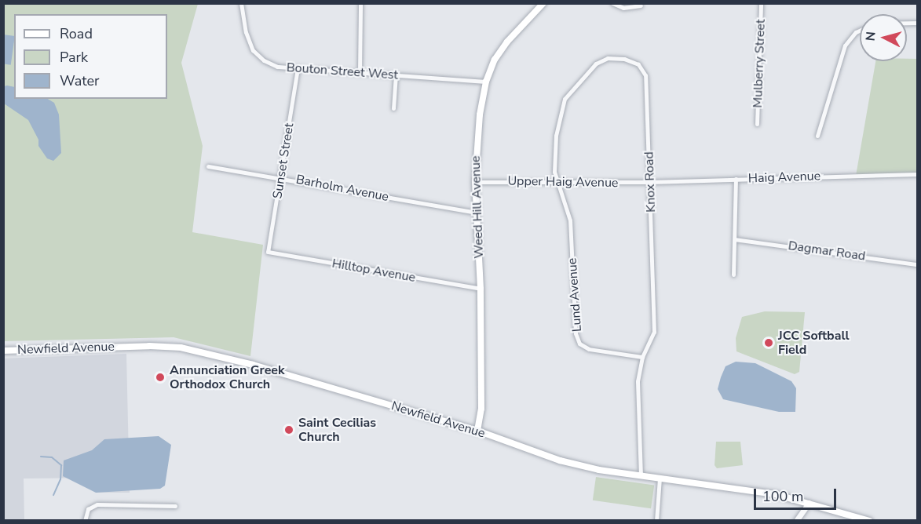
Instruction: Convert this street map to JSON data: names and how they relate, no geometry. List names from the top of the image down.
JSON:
{
  "streets": {
    "main road": ["Weed Hill Avenue", "Newfield Avenue"],
    "street": [
      "Mulberry Street",
      "Bouton Street West",
      "Sunset Street",
      "Haig Avenue",
      "Upper Haig Avenue",
      "Knox Road",
      "Barholm Avenue",
      "Dagmar Road",
      "Hilltop Avenue",
      "Lund Avenue"
    ]
  },
  "crossings": [
    ["Bouton Street West", "Sunset Street"],
    ["Bouton Street West", "Weed Hill Avenue"],
    ["Sunset Street", "Barholm Avenue"],
    ["Sunset Street", "Hilltop Avenue"],
    ["Haig Avenue", "Upper Haig Avenue"],
    ["Haig Avenue", "Knox Road"],
    ["Upper Haig Avenue", "Knox Road"],
    ["Upper Haig Avenue", "Weed Hill Avenue"],
    ["Upper Haig Avenue", "Lund Avenue"],
    ["Knox Road", "Lund Avenue"],
    ["Knox Road", "Newfield Avenue"],
    ["Barholm Avenue", "Weed Hill Avenue"],
    ["Weed Hill Avenue", "Hilltop Avenue"],
    ["Weed Hill Avenue", "Newfield Avenue"]
  ],
  "places": ["JCC Softball Field", "Annunciation Greek Orthodox Church", "Saint Cecilias Church"],
  "legend": ["Road", "Park", "Water"],
  "scale_bar": "100 m",
  "north": "left"
}
